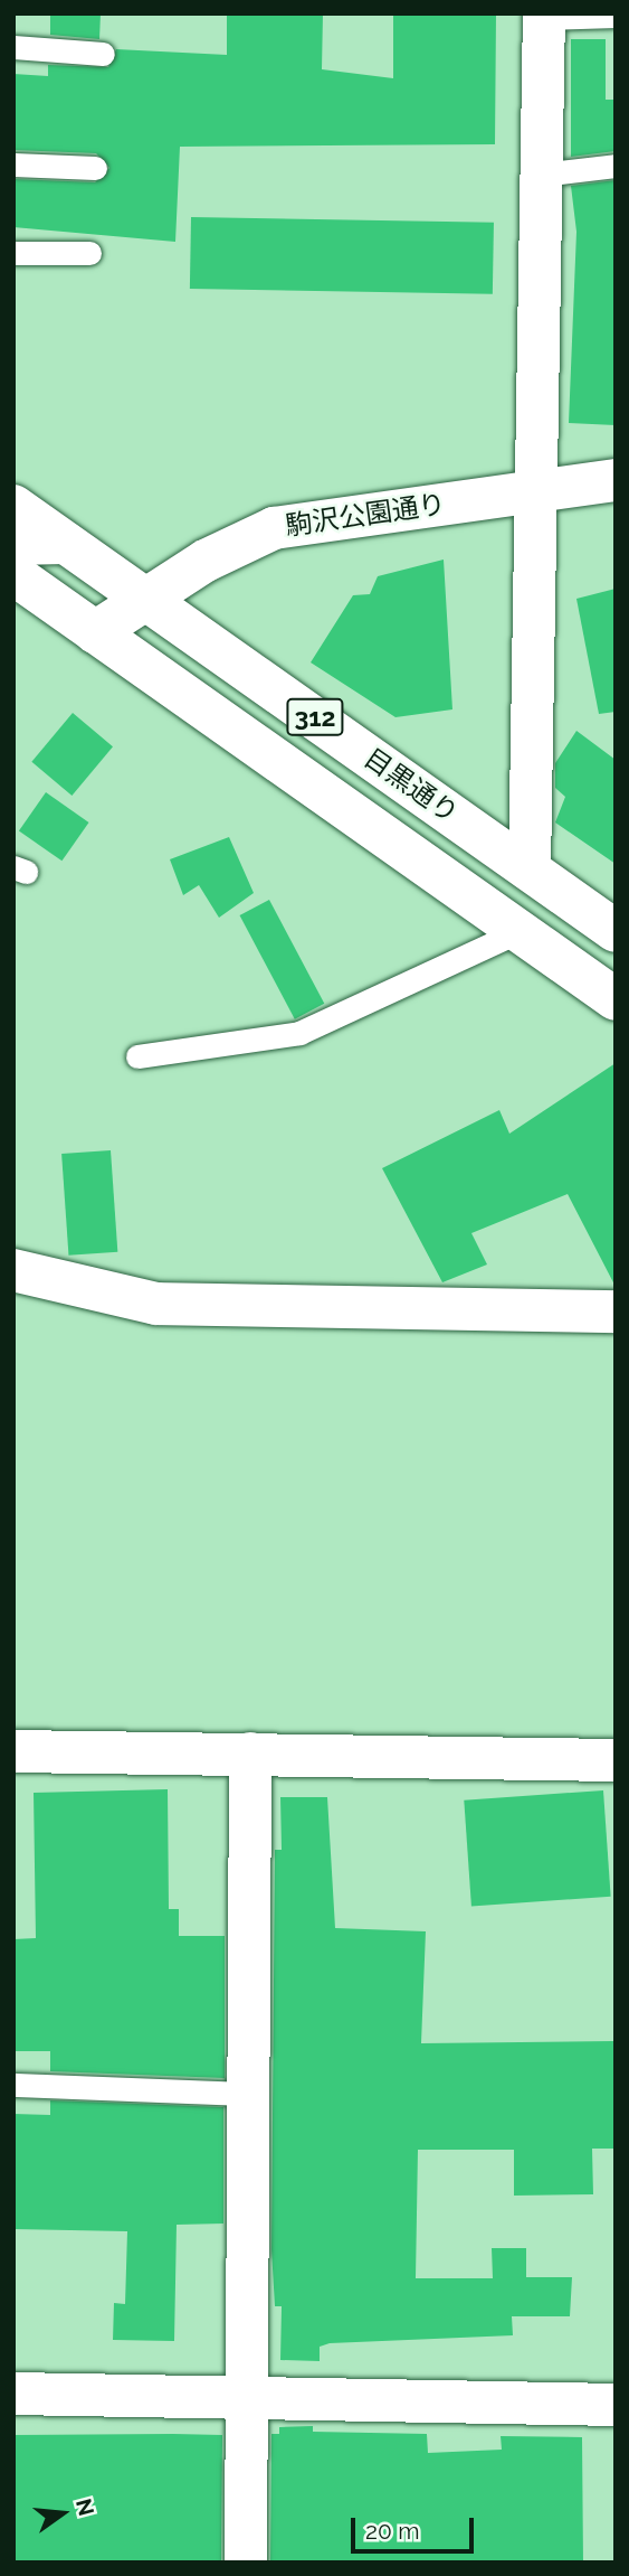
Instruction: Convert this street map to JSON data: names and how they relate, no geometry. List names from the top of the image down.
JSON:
{
  "streets": {
    "street": ["駒沢公園通り", "312", "目黒通り"]
  },
  "crossings": [
    ["駒沢公園通り", "目黒通り"]
  ],
  "scale_bar": "20 m",
  "north": "right"
}
